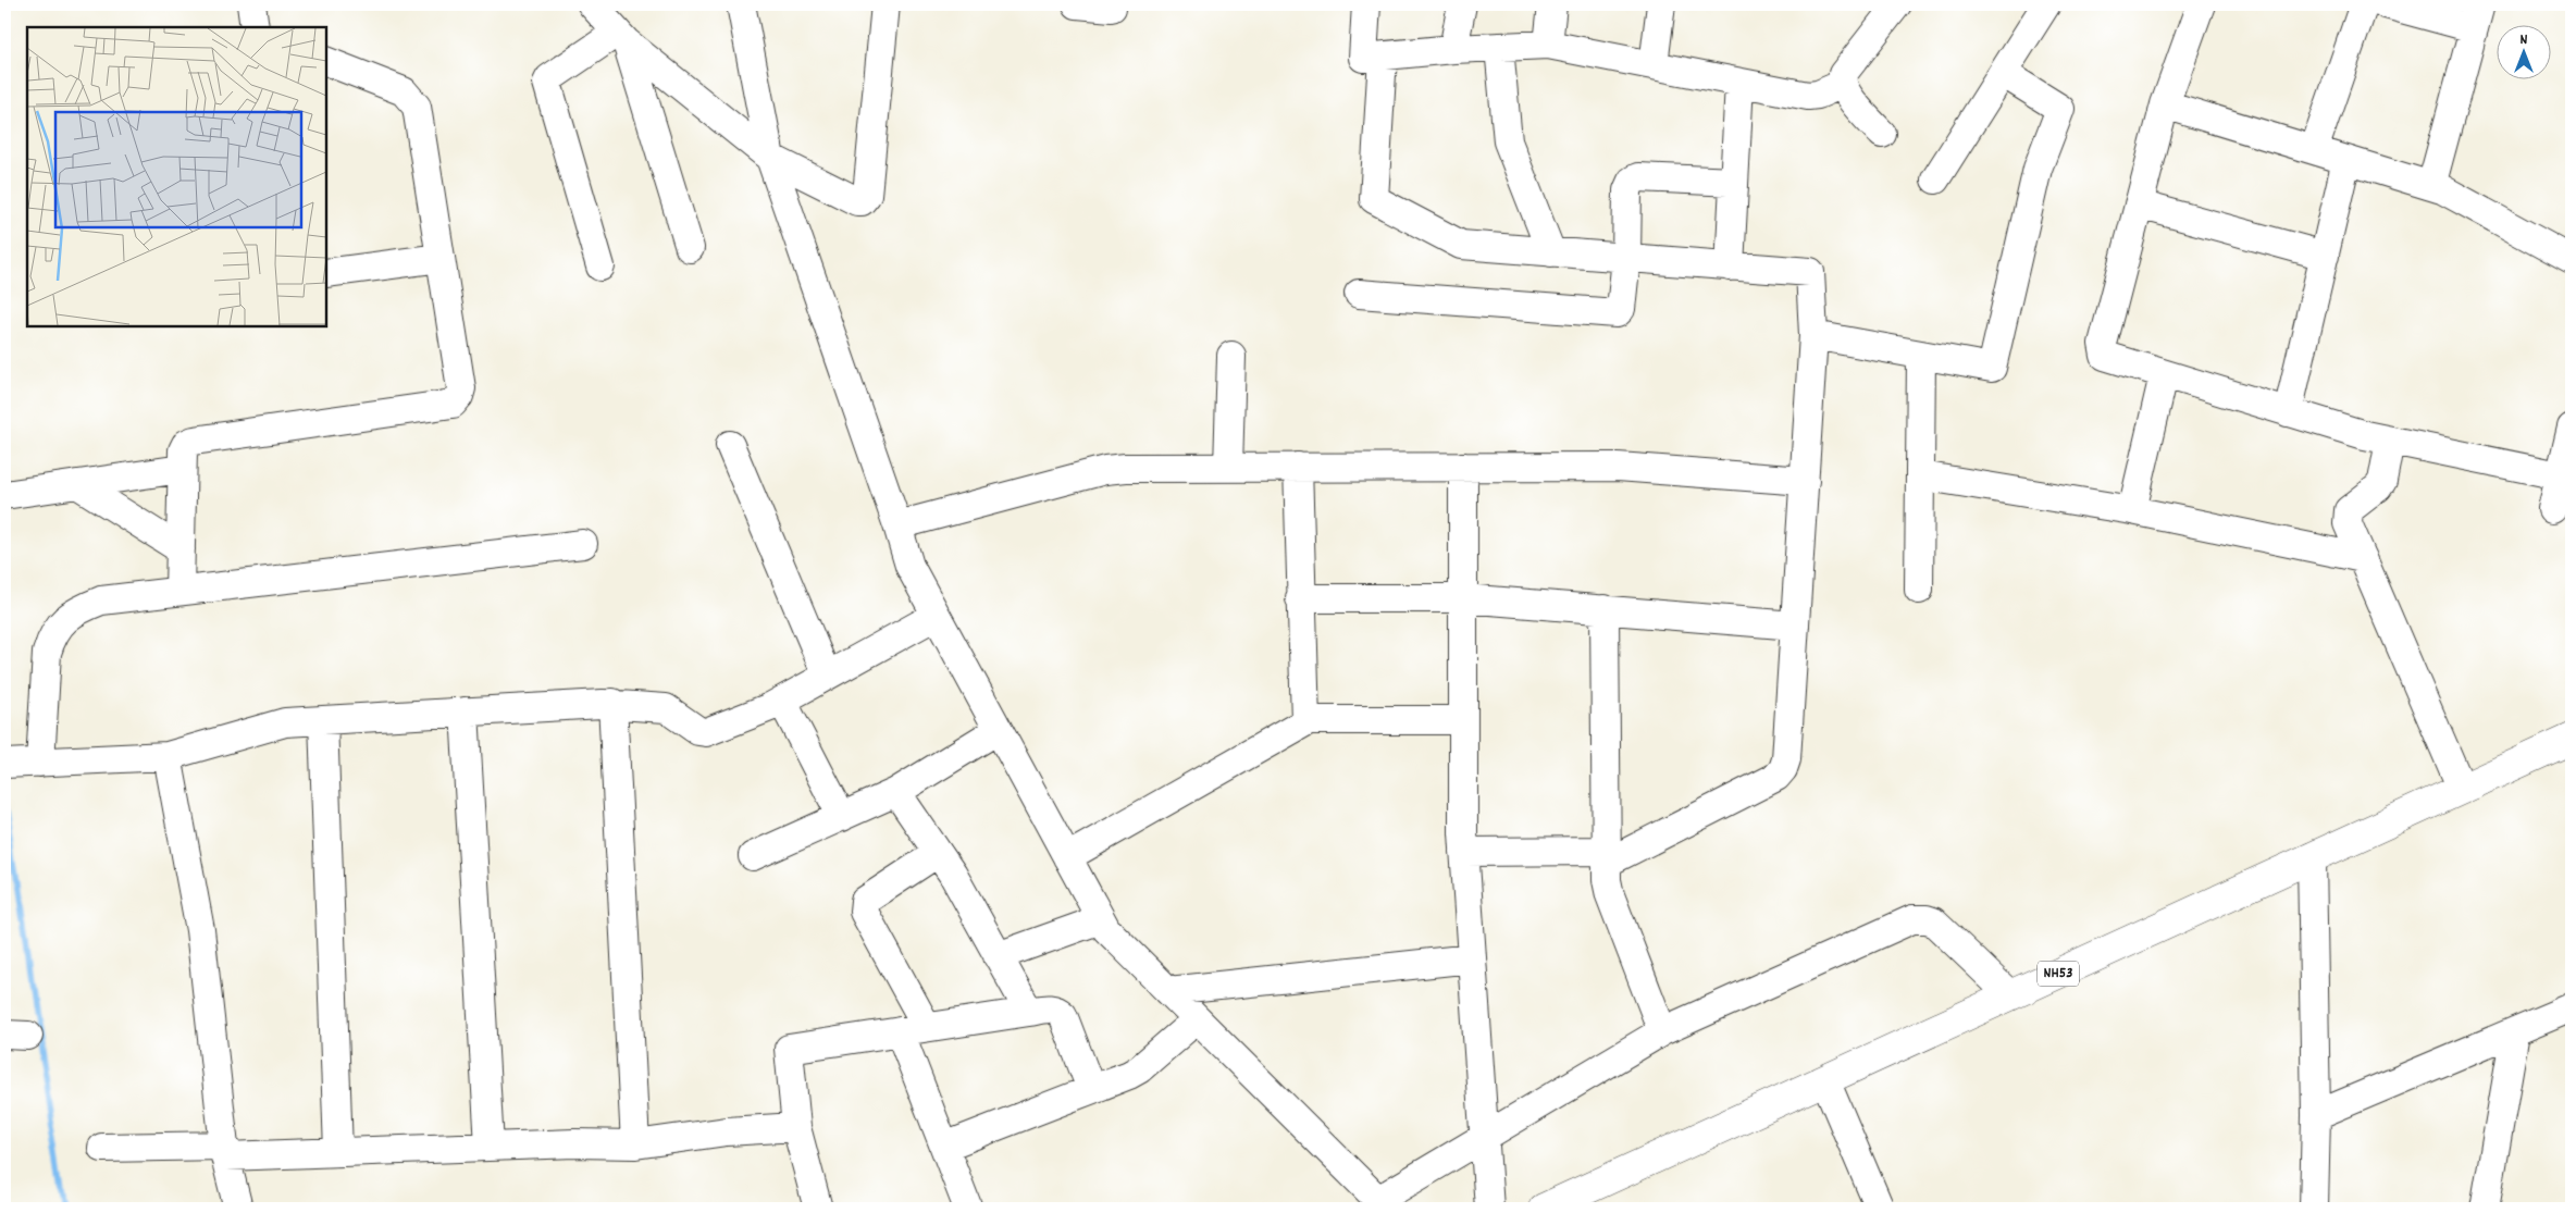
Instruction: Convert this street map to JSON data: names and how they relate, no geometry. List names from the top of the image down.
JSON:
{
  "streets": {
    "highway": ["NH53"]
  },
  "north": "top"
}
